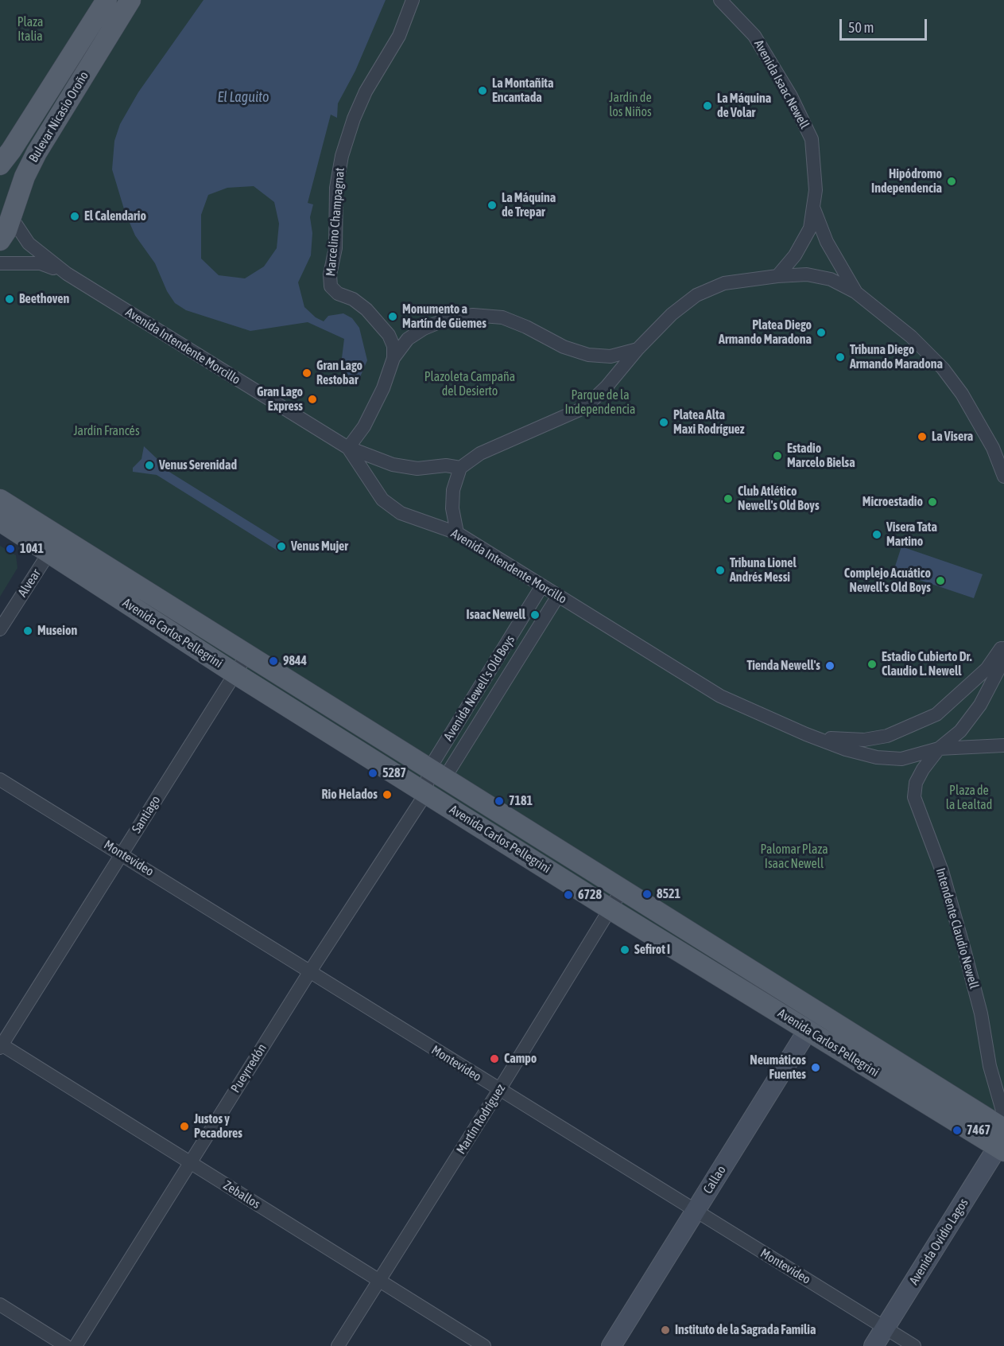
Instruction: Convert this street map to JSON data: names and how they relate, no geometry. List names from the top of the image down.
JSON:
{
  "streets": {
    "main road": [
      "Bulevar Nicasio Oroño",
      "Avenida Carlos Pellegrini",
      "Callao",
      "Avenida Ovidio Lagos"
    ],
    "street": [
      "Avenida Isaac Newell",
      "Marcelino Champagnat",
      "Avenida Intendente Morcillo",
      "Alvear",
      "Avenida Newell's Old Boys",
      "Santiago",
      "Montevideo",
      "Intendente Claudio Newell",
      "Pueyrredón",
      "Martín Rodríguez",
      "Zeballos"
    ]
  },
  "crossings": [
    ["Bulevar Nicasio Oroño", "Avenida Intendente Morcillo"],
    ["Avenida Intendente Morcillo", "Avenida Newell's Old Boys"],
    ["Avenida Intendente Morcillo", "Intendente Claudio Newell"],
    ["Alvear", "Avenida Carlos Pellegrini"],
    ["Avenida Carlos Pellegrini", "Avenida Newell's Old Boys"],
    ["Avenida Carlos Pellegrini", "Santiago"],
    ["Avenida Carlos Pellegrini", "Pueyrredón"],
    ["Avenida Carlos Pellegrini", "Martín Rodríguez"],
    ["Avenida Carlos Pellegrini", "Callao"],
    ["Avenida Carlos Pellegrini", "Avenida Ovidio Lagos"],
    ["Avenida Newell's Old Boys", "Pueyrredón"],
    ["Santiago", "Montevideo"],
    ["Santiago", "Zeballos"],
    ["Montevideo", "Pueyrredón"],
    ["Montevideo", "Martín Rodríguez"],
    ["Montevideo", "Callao"],
    ["Montevideo", "Avenida Ovidio Lagos"],
    ["Pueyrredón", "Zeballos"],
    ["Martín Rodríguez", "Zeballos"]
  ],
  "water": ["El Laguito"],
  "parks": [
    "Plaza Italia",
    "Jardín de los Niños",
    "Plazoleta Campaña del Desierto",
    "Parque de la Independencia",
    "Jardín Francés",
    "Plaza de la Lealtad",
    "Palomar Plaza Isaac Newell"
  ],
  "places": [
    "La Montañita Encantada",
    "La Máquina de Volar",
    "Hipódromo Independencia",
    "La Máquina de Trepar",
    "El Calendario",
    "Beethoven",
    "Monumento a Martín de Güemes",
    "Platea Diego Armando Maradona",
    "Tribuna Diego Armando Maradona",
    "Gran Lago Restobar",
    "Gran Lago Express",
    "Platea Alta Maxi Rodríguez",
    "La Visera",
    "Estadio Marcelo Bielsa",
    "Venus Serenidad",
    "Club Atlético Newell's Old Boys",
    "Microestadio",
    "Visera Tata Martino",
    "Venus Mujer",
    "1041",
    "Tribuna Lionel Andrés Messi",
    "Complejo Acuático Newell's Old Boys",
    "Isaac Newell",
    "Museion",
    "9844",
    "Estadio Cubierto Dr. Claudio L. Newell",
    "Tienda Newell's",
    "5287",
    "Rio Helados",
    "7181",
    "8521",
    "6728",
    "Sefirot I",
    "Campo",
    "Neumáticos Fuentes",
    "Justos y Pecadores",
    "7467",
    "Instituto de la Sagrada Familia"
  ],
  "scale_bar": "50 m"
}
